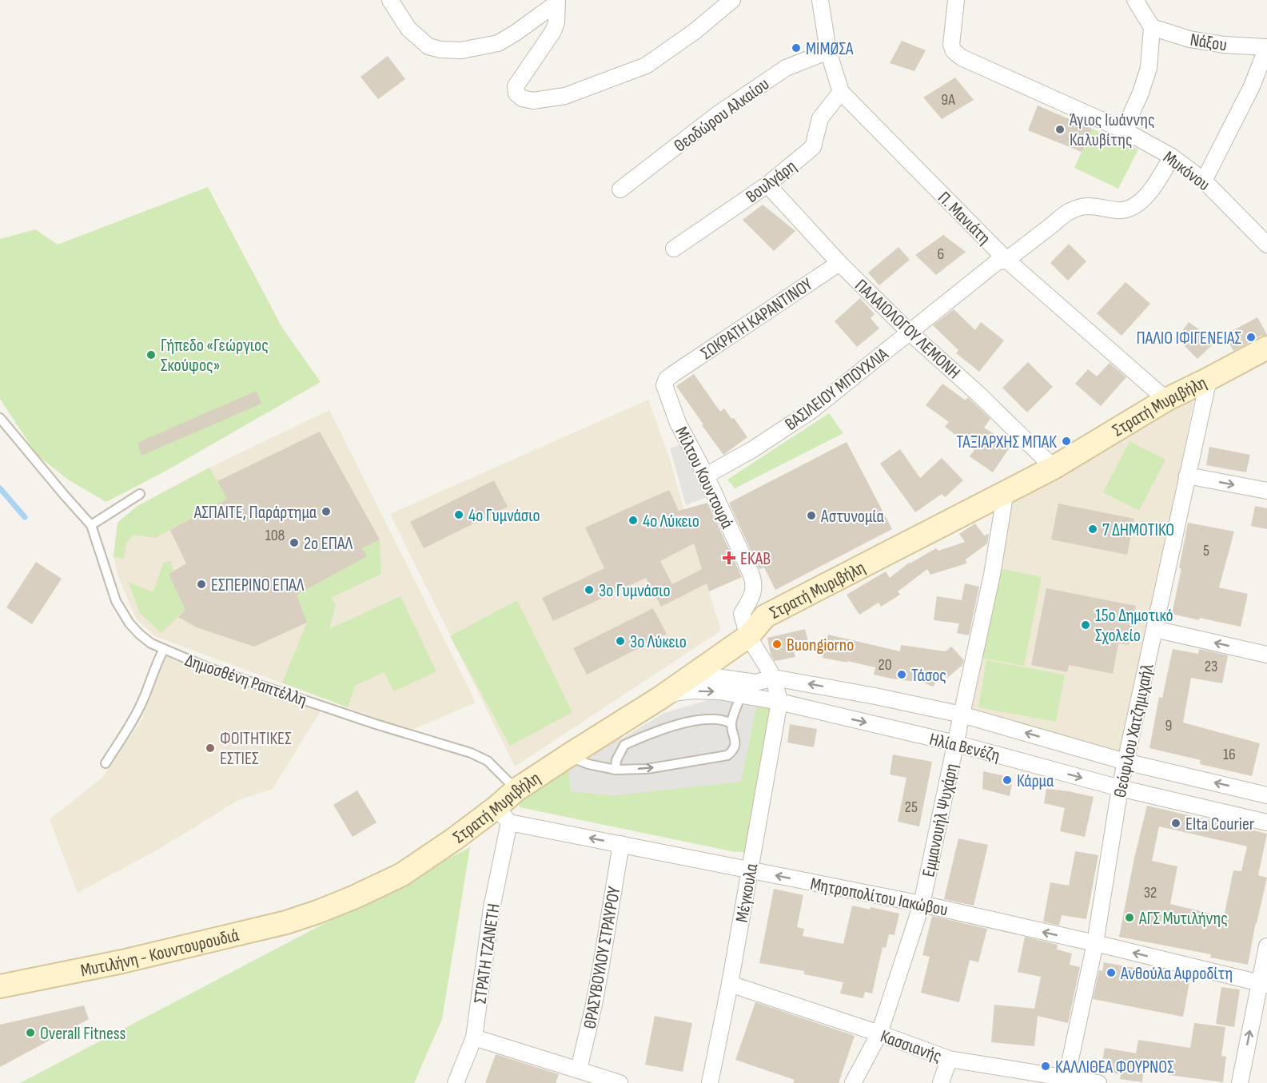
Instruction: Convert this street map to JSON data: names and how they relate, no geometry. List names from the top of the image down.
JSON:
{
  "streets": {
    "main road": ["Στρατή Μυριβήλη", "Μυτιλήνη - Κουντουρουδιά"],
    "street": [
      "Νάξου",
      "Θεοδώρου Αλκαίου",
      "Μυκόνου",
      "Βουλγάρη",
      "Π. Μανιάτη",
      "ΣΩΚΡΑΤΗ ΚΑΡΑΝΤΙΝΟΥ",
      "ΠΑΛΑΙΟΛΟΓΟΥ ΛΕΜΟΝΗ",
      "ΒΑΣΙΛΕΙΟΥ ΜΠΟΥΧΛΙΑ",
      "Μίλτου Κουντουρά",
      "Θεόφιλου Χατζημιχαήλ",
      "Ηλία Βενέζη",
      "Εμμανουήλ Ψυχάρη",
      "Μέγκουλα",
      "Μητροπολίτου Ιακώβου",
      "ΣΤΡΑΤΗ ΤΖΑΝΕΤΗ",
      "ΘΡΑΣΥΒΟΥΛΟΥ ΣΤΡΑΥΡΟΥ",
      "Κασσιανής"
    ],
    "lane": ["Δημοσθένη Ραπτέλλη"]
  },
  "crossings": [
    ["Θεοδώρου Αλκαίου", "Π. Μανιάτη"],
    ["Μυκόνου", "ΒΑΣΙΛΕΙΟΥ ΜΠΟΥΧΛΙΑ"],
    ["Βουλγάρη", "Π. Μανιάτη"],
    ["Βουλγάρη", "ΠΑΛΑΙΟΛΟΓΟΥ ΛΕΜΟΝΗ"],
    ["Π. Μανιάτη", "ΒΑΣΙΛΕΙΟΥ ΜΠΟΥΧΛΙΑ"],
    ["Π. Μανιάτη", "Στρατή Μυριβήλη"],
    ["ΣΩΚΡΑΤΗ ΚΑΡΑΝΤΙΝΟΥ", "ΠΑΛΑΙΟΛΟΓΟΥ ΛΕΜΟΝΗ"],
    ["ΣΩΚΡΑΤΗ ΚΑΡΑΝΤΙΝΟΥ", "Μίλτου Κουντουρά"],
    ["ΠΑΛΑΙΟΛΟΓΟΥ ΛΕΜΟΝΗ", "ΒΑΣΙΛΕΙΟΥ ΜΠΟΥΧΛΙΑ"],
    ["ΠΑΛΑΙΟΛΟΓΟΥ ΛΕΜΟΝΗ", "Στρατή Μυριβήλη"],
    ["ΒΑΣΙΛΕΙΟΥ ΜΠΟΥΧΛΙΑ", "Μίλτου Κουντουρά"],
    ["Στρατή Μυριβήλη", "Μίλτου Κουντουρά"],
    ["Στρατή Μυριβήλη", "Δημοσθένη Ραπτέλλη"],
    ["Στρατή Μυριβήλη", "Θεόφιλου Χατζημιχαήλ"],
    ["Στρατή Μυριβήλη", "Ηλία Βενέζη"],
    ["Στρατή Μυριβήλη", "Εμμανουήλ Ψυχάρη"],
    ["Στρατή Μυριβήλη", "Μητροπολίτου Ιακώβου"],
    ["Στρατή Μυριβήλη", "Μυτιλήνη - Κουντουρουδιά"],
    ["Στρατή Μυριβήλη", "ΣΤΡΑΤΗ ΤΖΑΝΕΤΗ"],
    ["Θεόφιλου Χατζημιχαήλ", "Ηλία Βενέζη"],
    ["Θεόφιλου Χατζημιχαήλ", "Μητροπολίτου Ιακώβου"],
    ["Θεόφιλου Χατζημιχαήλ", "Κασσιανής"],
    ["Ηλία Βενέζη", "Εμμανουήλ Ψυχάρη"],
    ["Ηλία Βενέζη", "Μέγκουλα"],
    ["Εμμανουήλ Ψυχάρη", "Μητροπολίτου Ιακώβου"],
    ["Εμμανουήλ Ψυχάρη", "Κασσιανής"],
    ["Μέγκουλα", "Μητροπολίτου Ιακώβου"],
    ["Μέγκουλα", "Κασσιανής"],
    ["Μητροπολίτου Ιακώβου", "ΣΤΡΑΤΗ ΤΖΑΝΕΤΗ"],
    ["Μητροπολίτου Ιακώβου", "ΘΡΑΣΥΒΟΥΛΟΥ ΣΤΡΑΥΡΟΥ"]
  ],
  "one_way": ["Μητροπολίτου Ιακώβου"],
  "places": {
    "other": [
      "MIMØΣΑ",
      "Άγιος Ιωάννης Καλυβίτης",
      "ΠΑΛΙΟ ΙΦΙΓΕΝΕΙΑΣ",
      "Γήπεδο «Γεώργιος Σκούφος»",
      "ΤΑΞΙΑΡΧΗΣ ΜΠΑΚ",
      "ΑΣΠΑΙΤΕ, Παράρτημα",
      "4ο Γυμνάσιο",
      "Αστυνομία",
      "4ο Λύκειο",
      "7 ΔΗΜΟΤΙΚΟ",
      "2ο ΕΠΑΛ",
      "ΕΣΠΕΡΙΝΟ ΕΠΑΛ",
      "3ο Γυμνάσιο",
      "15o Δημοτικό Σχολείο",
      "3ο Λύκειο",
      "Buongiorno",
      "Τάσος",
      "ΦΟΙΤΗΤΙΚΕΣ ΕΣΤΙΕΣ",
      "Κάρμα",
      "Elta Courier",
      "ΑΓΣ Μυτιλήνης",
      "Ανθούλα Αφροδίτη",
      "Overall Fitness",
      "ΚΑΛΛΙΘΕΑ ΦΟΥΡΝΟΣ"
    ],
    "health": ["ΕΚΑΒ"]
  },
  "house_numbers": [
    "9Α",
    "6",
    "108",
    "5",
    "20",
    "23",
    "9",
    "16",
    "25",
    "32"
  ]
}
